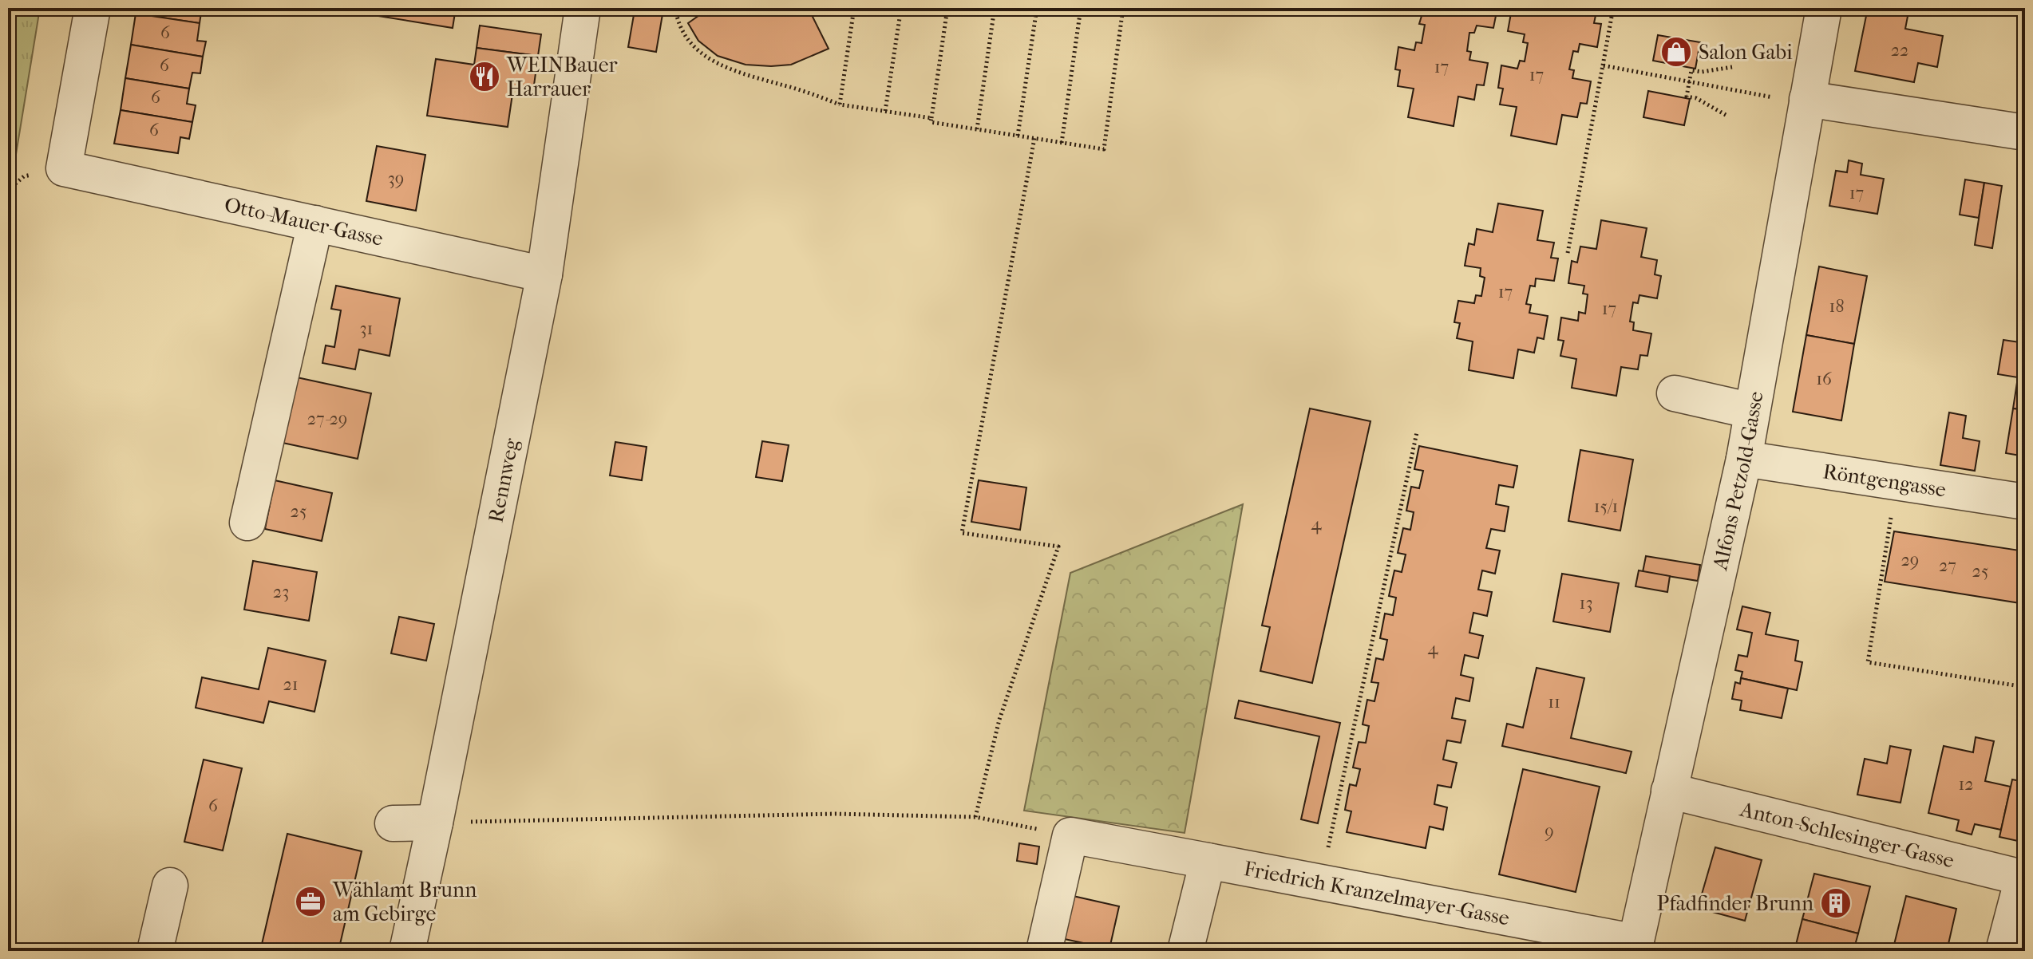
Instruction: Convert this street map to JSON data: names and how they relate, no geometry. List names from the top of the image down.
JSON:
{
  "streets": {
    "street": [
      "Otto-Mauer-Gasse",
      "Röntgengasse",
      "Rennweg",
      "Alfons Petzold-Gasse",
      "Anton-Schlesinger-Gasse",
      "Friedrich Kranzelmayer-Gasse"
    ]
  },
  "crossings": [
    ["Otto-Mauer-Gasse", "Rennweg"],
    ["Röntgengasse", "Alfons Petzold-Gasse"],
    ["Alfons Petzold-Gasse", "Anton-Schlesinger-Gasse"],
    ["Alfons Petzold-Gasse", "Friedrich Kranzelmayer-Gasse"]
  ],
  "places": {
    "shop": ["Salon Gabi"],
    "restaurant": ["WEINBauer Harrauer"],
    "office": ["Wählamt Brunn am Gebirge"],
    "building": ["Pfadfinder Brunn"]
  },
  "house_numbers": [
    "6",
    "22",
    "6",
    "17",
    "17",
    "6",
    "6",
    "39",
    "17",
    "17",
    "18",
    "17",
    "31",
    "16",
    "27-29",
    "15/1",
    "25",
    "4",
    "29",
    "27",
    "25",
    "23",
    "13",
    "4",
    "21",
    "11",
    "12",
    "6",
    "9"
  ]
}
